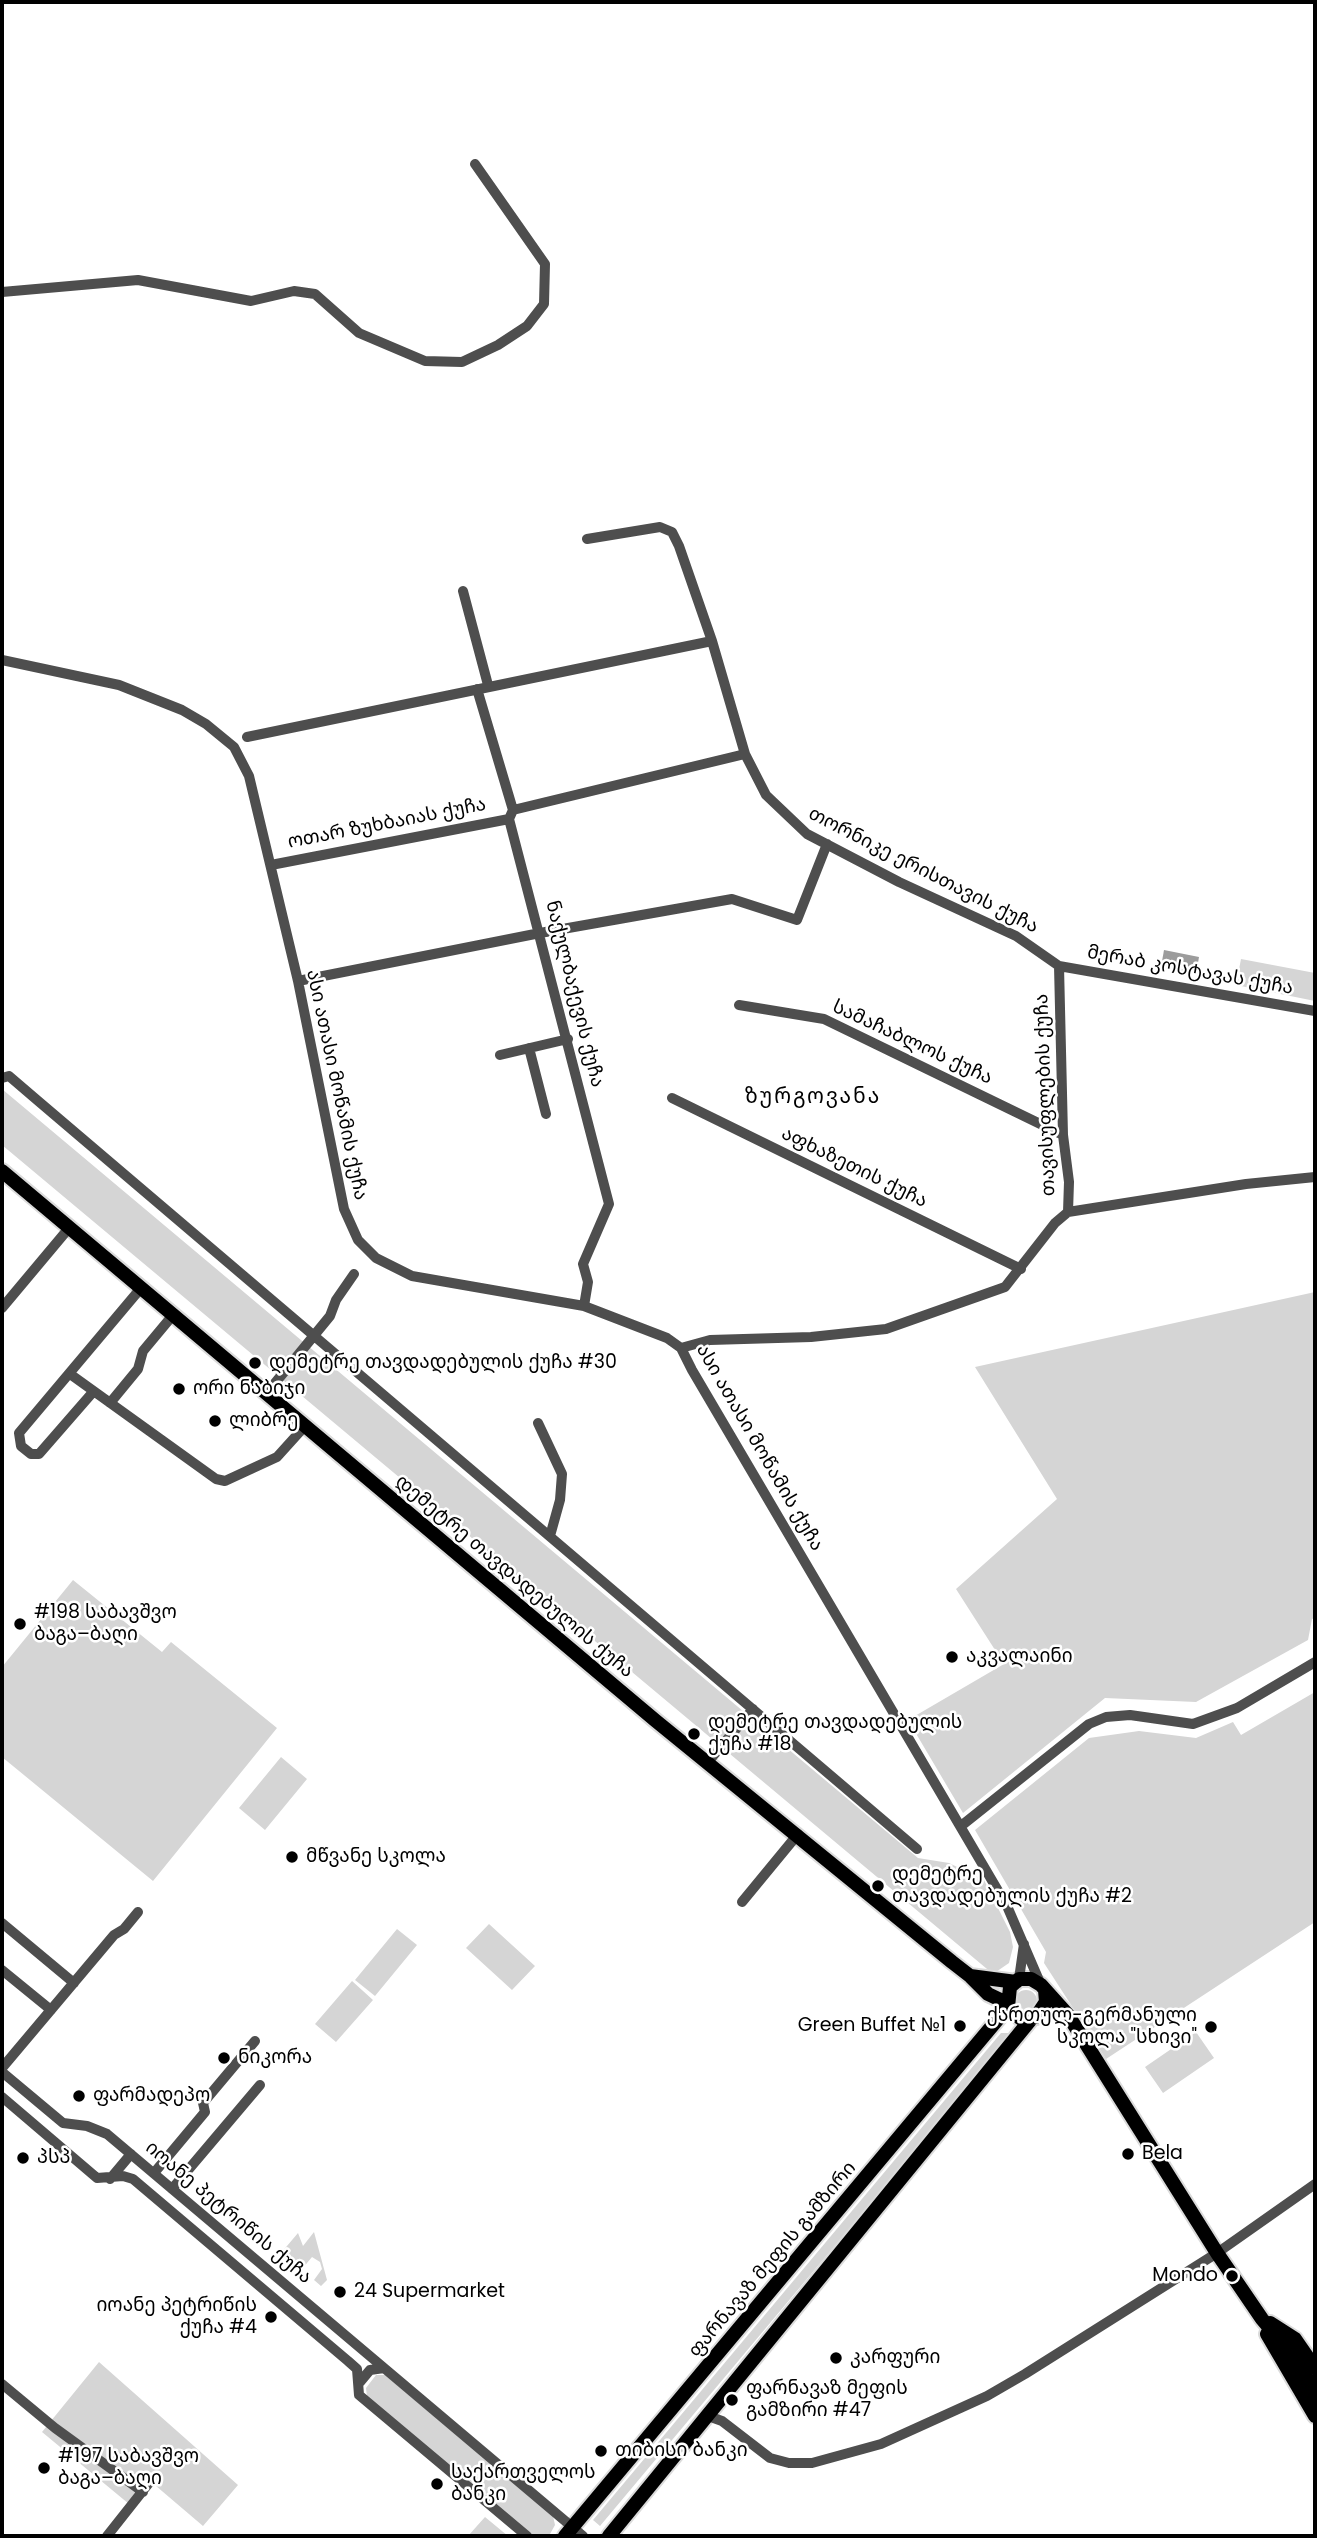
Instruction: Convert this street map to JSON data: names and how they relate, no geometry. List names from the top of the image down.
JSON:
{
  "streets": {
    "main road": ["დემეტრე თავდადებულის ქუჩა", "ფარნავაზ მეფის გამზირი"],
    "street": [
      "ოთარ ზუხბაიას ქუჩა",
      "თორნიკე ერისთავის ქუჩა",
      "მერაბ კოსტავას ქუჩა",
      "ნაქულბაქევის ქუჩა",
      "სამაჩაბლოს ქუჩა",
      "ასი ათასი მოწამის ქუჩა",
      "თავისუფლების ქუჩა",
      "აფხაზეთის ქუჩა",
      "იოანე პეტრიწის ქუჩა"
    ]
  },
  "crossings": [
    ["ოთარ ზუხბაიას ქუჩა", "თორნიკე ერისთავის ქუჩა"],
    ["ოთარ ზუხბაიას ქუჩა", "ნაქულბაქევის ქუჩა"],
    ["ოთარ ზუხბაიას ქუჩა", "ასი ათასი მოწამის ქუჩა"],
    ["თორნიკე ერისთავის ქუჩა", "მერაბ კოსტავას ქუჩა"],
    ["თორნიკე ერისთავის ქუჩა", "თავისუფლების ქუჩა"],
    ["მერაბ კოსტავას ქუჩა", "თავისუფლების ქუჩა"],
    ["ნაქულბაქევის ქუჩა", "ასი ათასი მოწამის ქუჩა"],
    ["სამაჩაბლოს ქუჩა", "თავისუფლების ქუჩა"],
    ["ასი ათასი მოწამის ქუჩა", "თავისუფლების ქუჩა"],
    ["ასი ათასი მოწამის ქუჩა", "დემეტრე თავდადებულის ქუჩა"],
    ["ასი ათასი მოწამის ქუჩა", "ფარნავაზ მეფის გამზირი"],
    ["თავისუფლების ქუჩა", "აფხაზეთის ქუჩა"],
    ["დემეტრე თავდადებულის ქუჩა", "ფარნავაზ მეფის გამზირი"],
    ["იოანე პეტრიწის ქუჩა", "ფარნავაზ მეფის გამზირი"]
  ],
  "districts": ["ზურგოვანა"],
  "places": [
    "დემეტრე თავდადებულის ქუჩა #30",
    "ორი ნაბიჯი",
    "ლიბრე",
    "#198 საბავშვო ბაგა–ბაღი",
    "აკვალაინი",
    "დემეტრე თავდადებულის ქუჩა #18",
    "მწვანე სკოლა",
    "დემეტრე თავდადებულის ქუჩა #2",
    "Green Buffet №1",
    "ქართულ-გერმანული სკოლა \"სხივი\"",
    "ნიკორა",
    "ფარმადეპო",
    "Bela",
    "პსპ",
    "Mondo",
    "24 Supermarket",
    "იოანე პეტრიწის ქუჩა #4",
    "კარფური",
    "ფარნავაზ მეფის გამზირი #47",
    "თიბისი ბანკი",
    "#197 საბავშვო ბაგა–ბაღი",
    "საქართველოს ბანკი"
  ]
}
